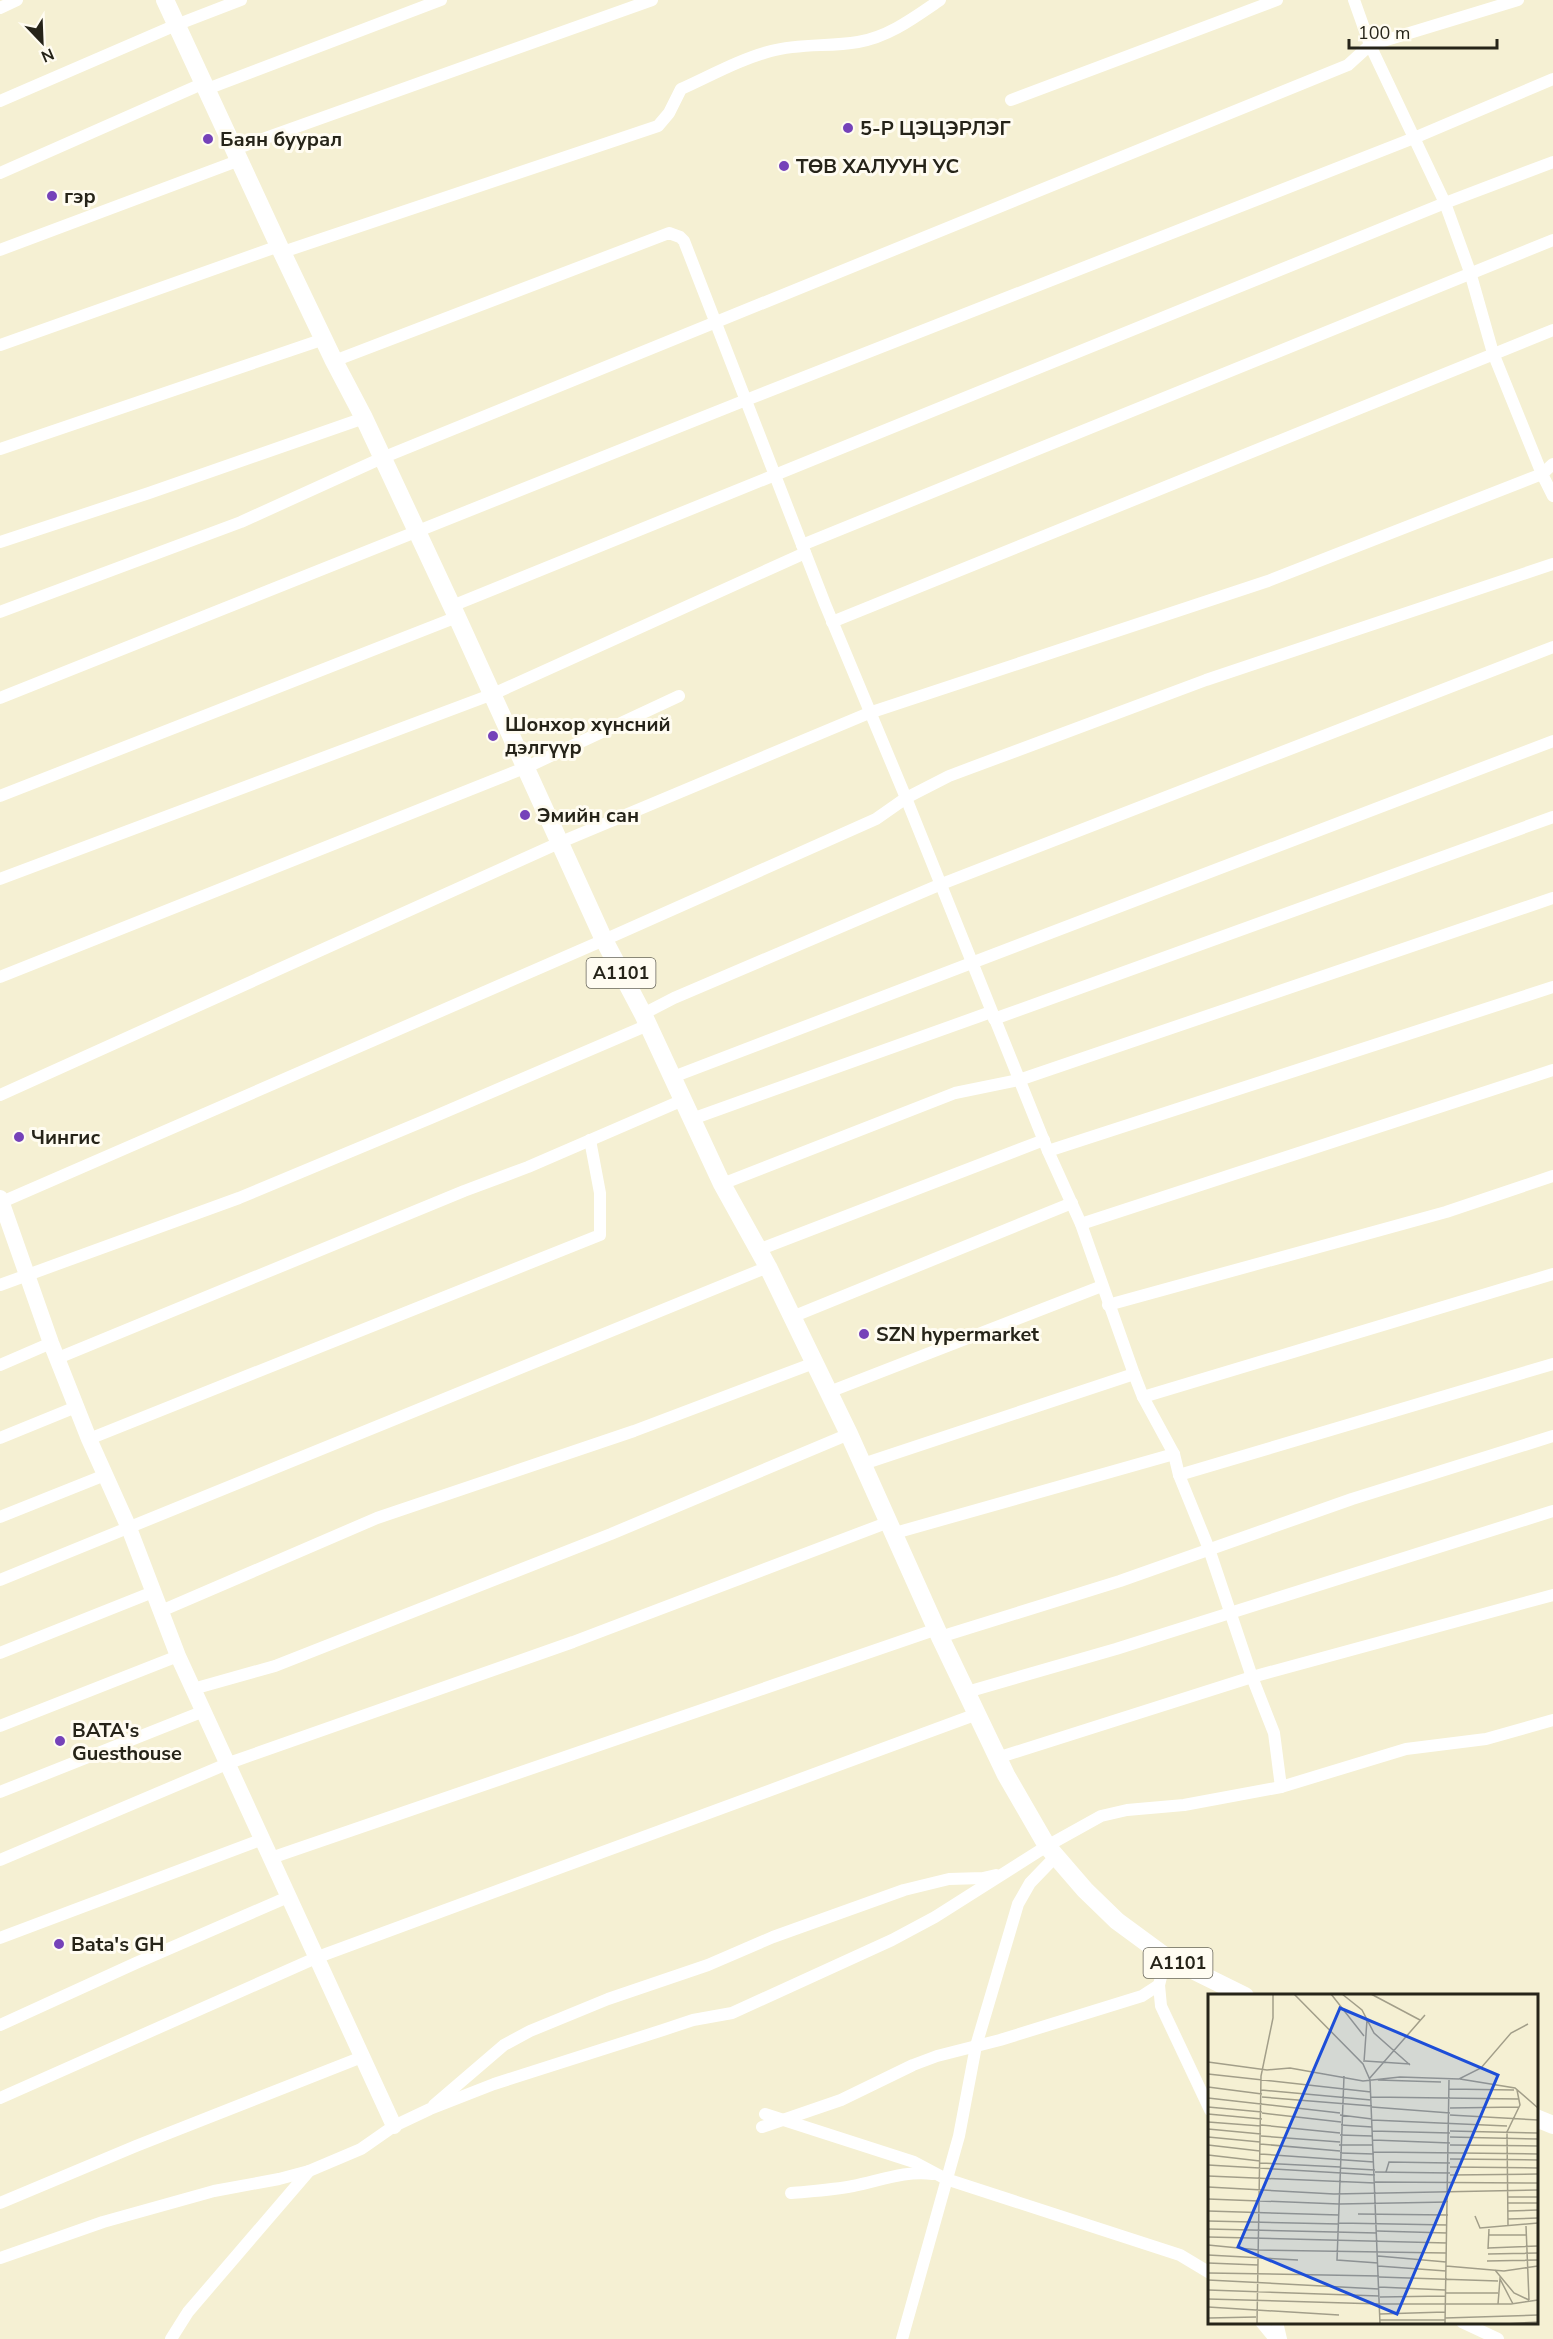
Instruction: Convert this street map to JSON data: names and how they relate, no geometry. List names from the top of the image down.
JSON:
{
  "streets": {
    "main road": ["A1101"]
  },
  "places": [
    "5-Р ЦЭЦЭРЛЭГ",
    "Баян буурал",
    "ТӨВ ХАЛУУН УС",
    "гэр",
    "Шонхор хүнсний дэлгүүр",
    "Эмийн сан",
    "Чингис",
    "SZN hypermarket",
    "BATA's Guesthouse",
    "Bata's GH"
  ],
  "scale_bar": "100 m",
  "north": "bottom right"
}
